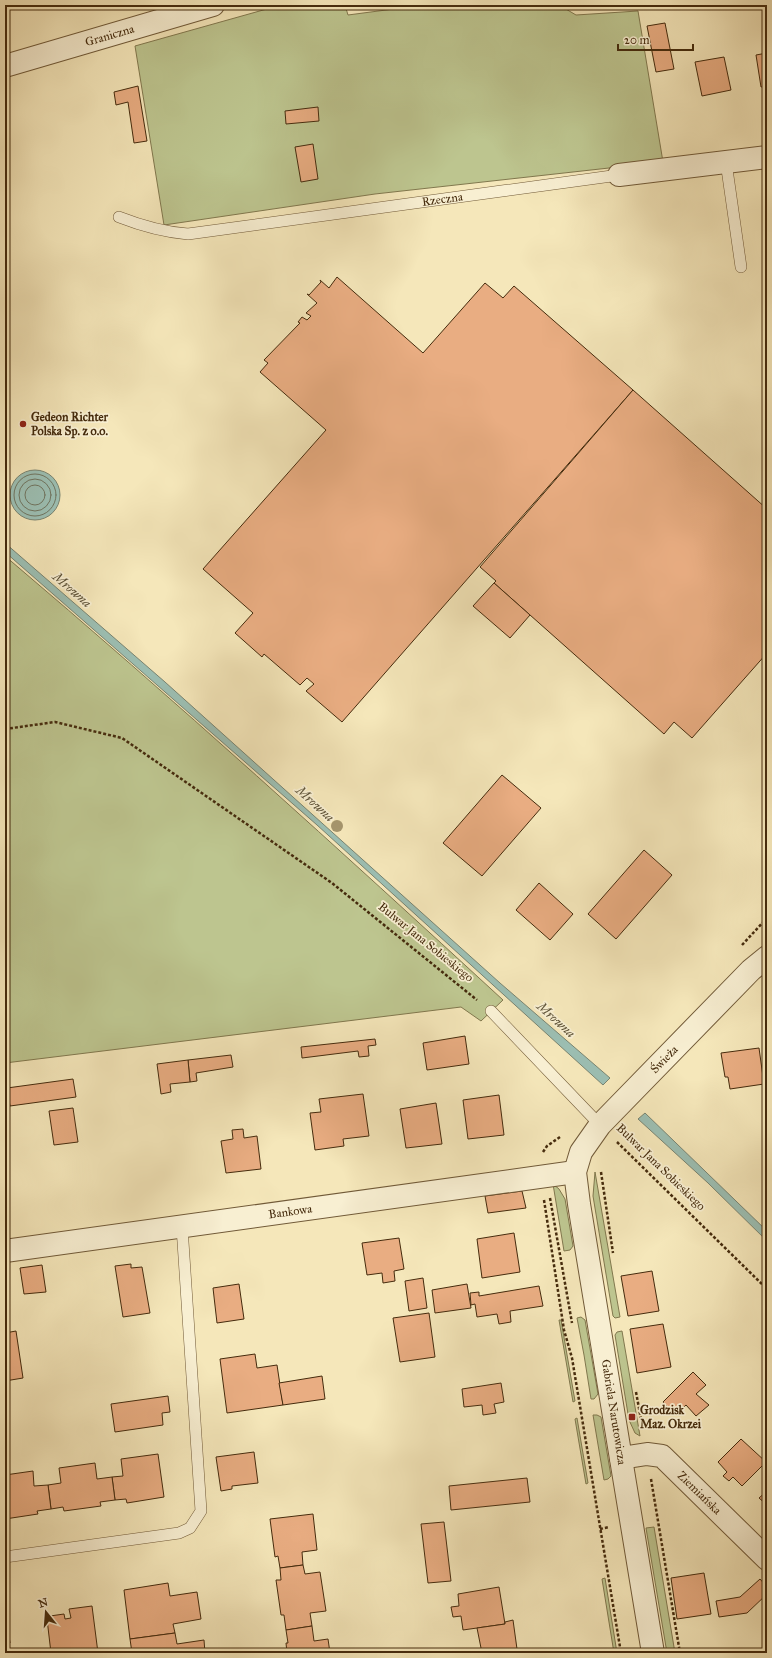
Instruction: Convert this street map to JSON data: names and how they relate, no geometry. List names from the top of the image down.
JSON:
{
  "streets": {
    "street": [
      "Graniczna",
      "Rzeczna",
      "Świeża",
      "Bankowa",
      "Gabriela Narutowicza",
      "Ziemiańska"
    ],
    "lane": ["Bulwar Jana Sobieskiego"]
  },
  "crossings": [
    ["Bulwar Jana Sobieskiego", "Świeża"],
    ["Świeża", "Bankowa"],
    ["Świeża", "Gabriela Narutowicza"],
    ["Bankowa", "Gabriela Narutowicza"],
    ["Gabriela Narutowicza", "Ziemiańska"]
  ],
  "water": ["Mrowna"],
  "places": {
    "other": ["Gedeon Richter Polska Sp. z o.o."],
    "transit": ["Grodzisk Maz. Okrzei"]
  },
  "scale_bar": "20 m",
  "north": "top"
}
